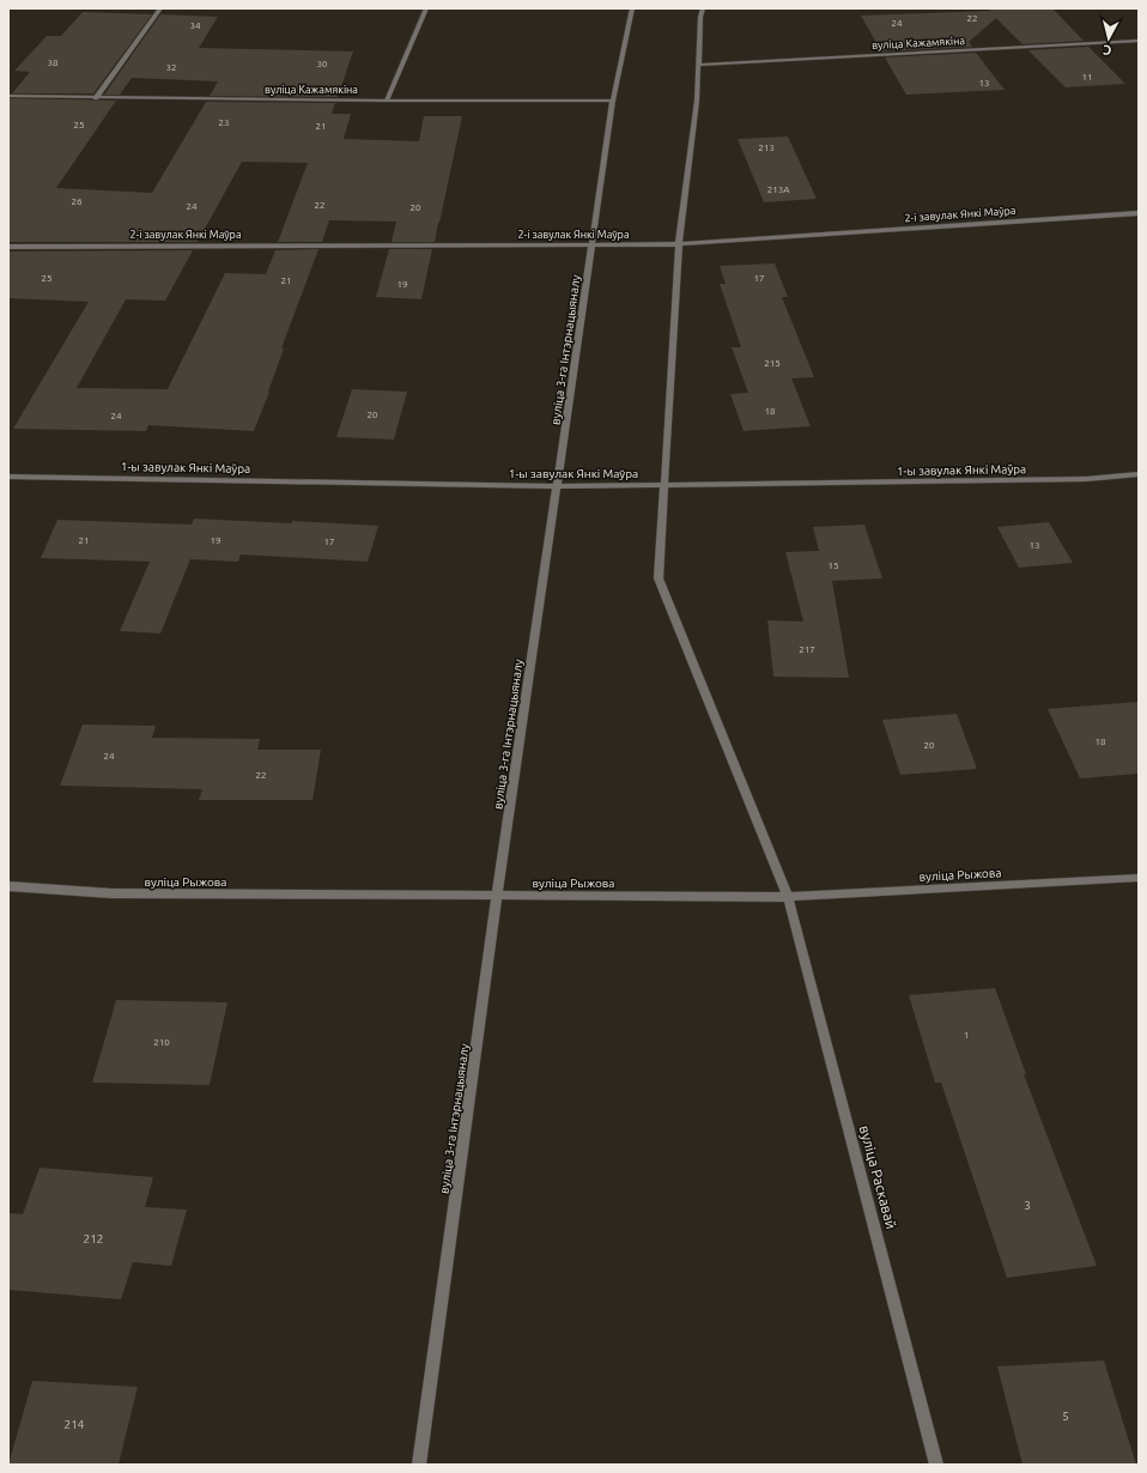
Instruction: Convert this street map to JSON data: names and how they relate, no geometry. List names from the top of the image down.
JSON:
{
  "streets": {
    "street": [
      "вуліца Кажамякіна",
      "2-і завулак Янкі Маўра",
      "вуліца 3-га Інтэрнацыяналу",
      "1-ы завулак Янкі Маўра",
      "вуліца Рыжова",
      "вуліца Раскавай"
    ]
  },
  "crossings": [
    ["вуліца Кажамякіна", "вуліца 3-га Інтэрнацыяналу"],
    ["вуліца Кажамякіна", "вуліца Раскавай"],
    ["2-і завулак Янкі Маўра", "вуліца 3-га Інтэрнацыяналу"],
    ["2-і завулак Янкі Маўра", "вуліца Раскавай"],
    ["вуліца 3-га Інтэрнацыяналу", "1-ы завулак Янкі Маўра"],
    ["вуліца 3-га Інтэрнацыяналу", "вуліца Рыжова"],
    ["1-ы завулак Янкі Маўра", "вуліца Раскавай"],
    ["вуліца Рыжова", "вуліца Раскавай"]
  ],
  "house_numbers": [
    "22",
    "24",
    "34",
    "38",
    "30",
    "32",
    "11",
    "13",
    "23",
    "25",
    "21",
    "213",
    "213А",
    "26",
    "22",
    "24",
    "20",
    "25",
    "17",
    "21",
    "19",
    "215",
    "18",
    "20",
    "24",
    "21",
    "19",
    "17",
    "13",
    "15",
    "217",
    "18",
    "20",
    "24",
    "22",
    "1",
    "210",
    "3",
    "212",
    "5",
    "214"
  ],
  "north": "bottom"
}
